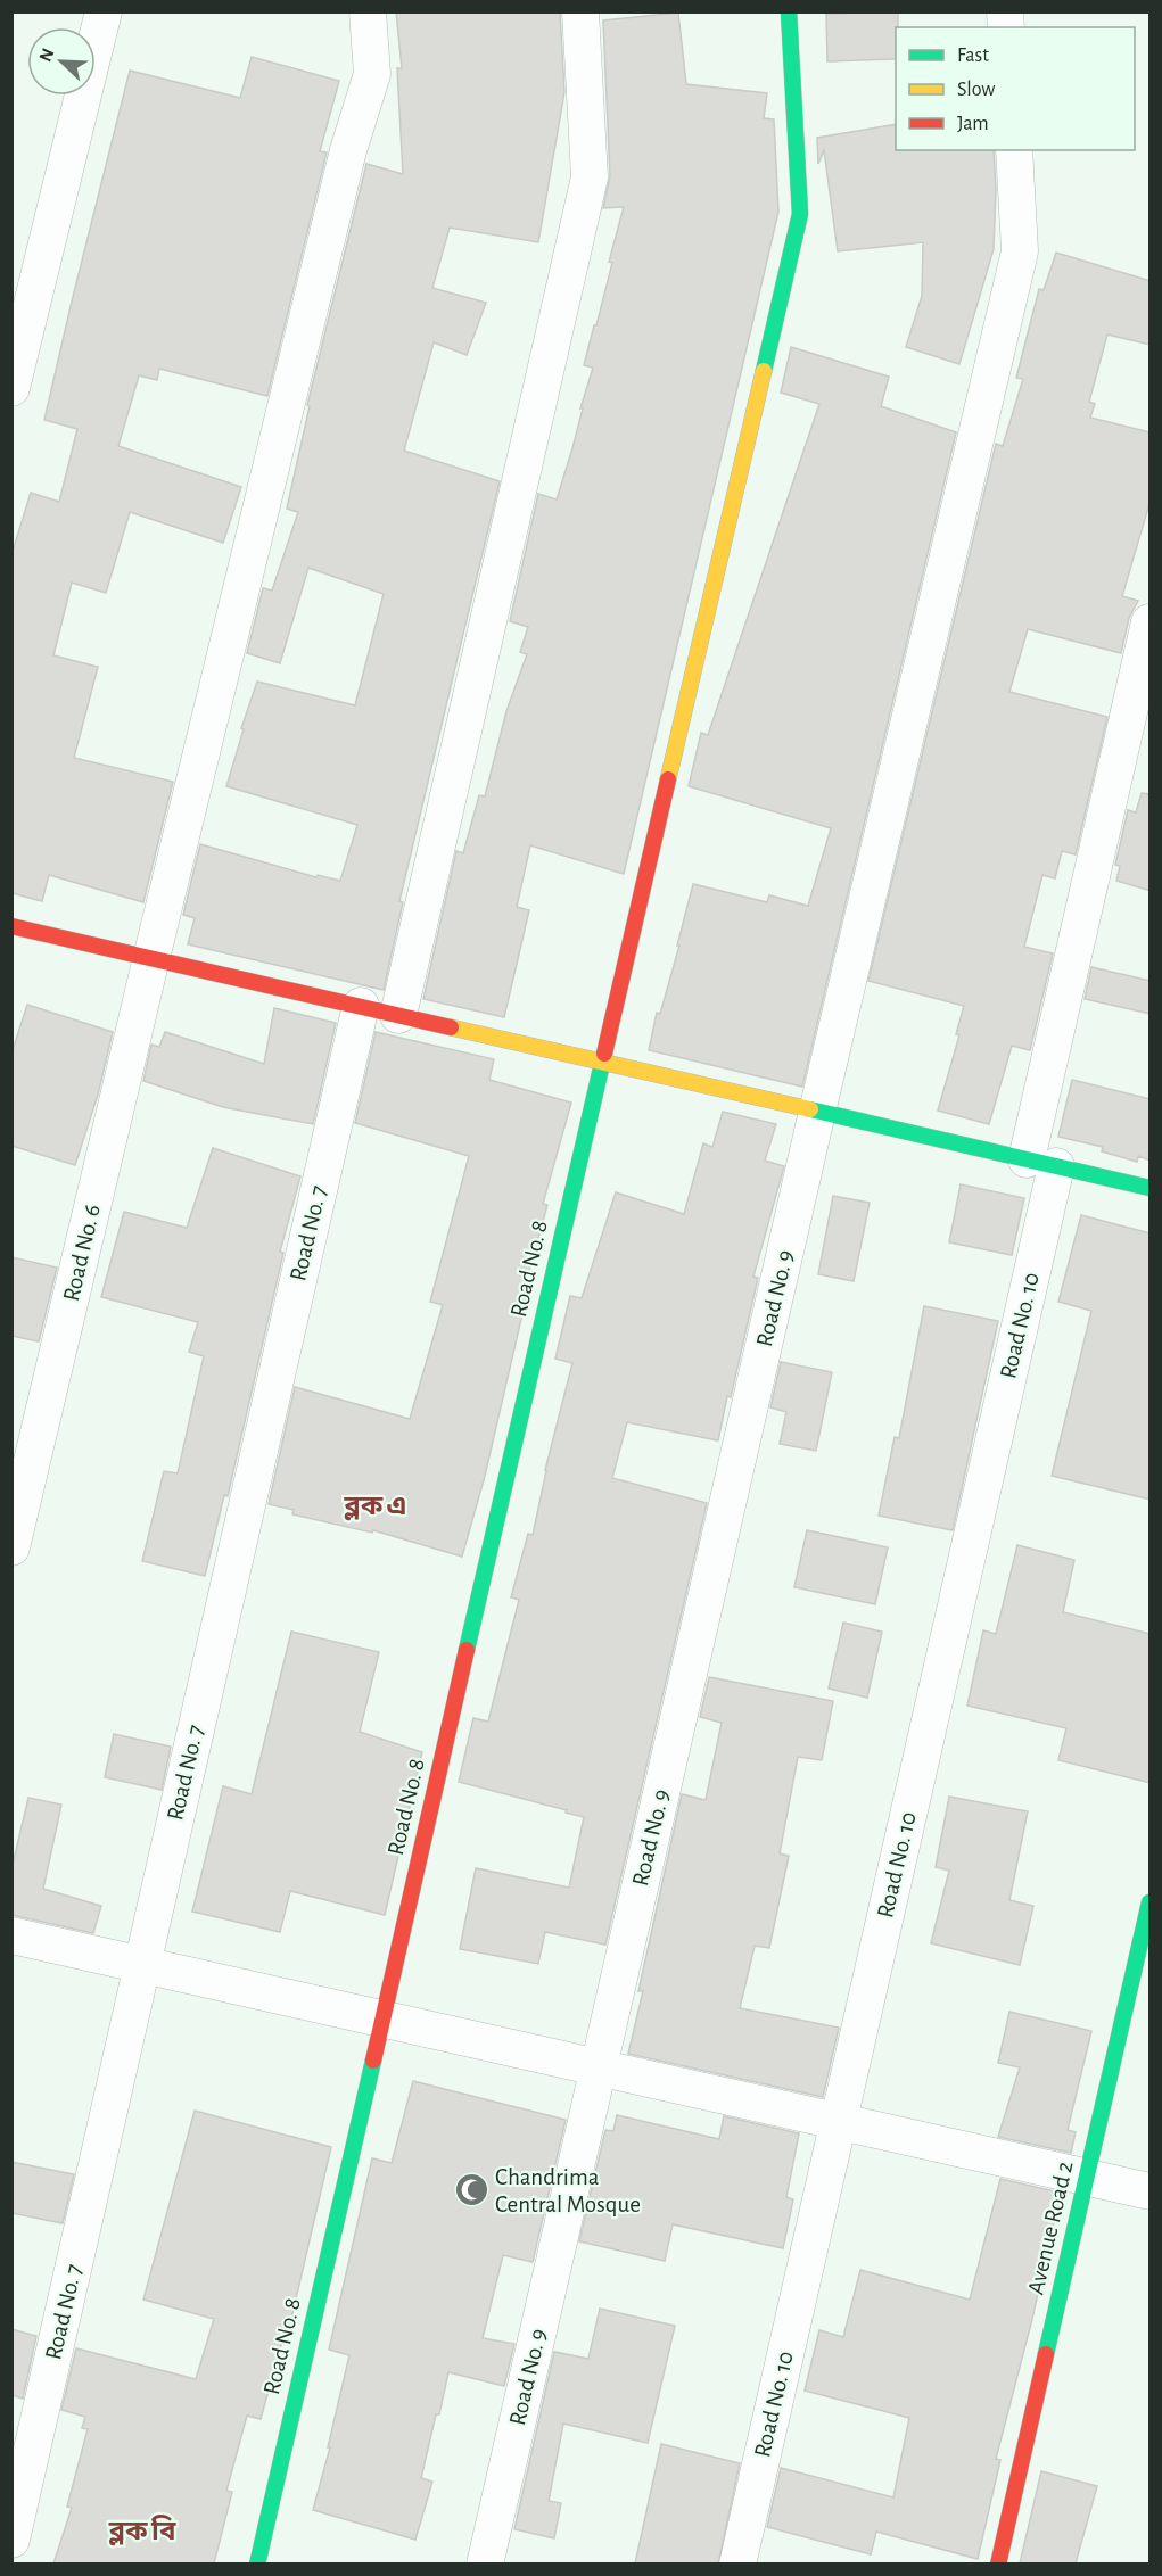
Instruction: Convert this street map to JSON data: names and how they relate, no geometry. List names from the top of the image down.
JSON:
{
  "streets": {
    "street": [
      "Road No. 7",
      "Road No. 6",
      "Road No. 8",
      "Road No. 9",
      "Road No. 10",
      "Avenue Road 2"
    ]
  },
  "districts": ["ব্লক এ", "ব্লক বি"],
  "places": {
    "mosque": ["Chandrima Central Mosque"]
  },
  "legend": ["Fast", "Slow", "Jam"],
  "north": "top left"
}
